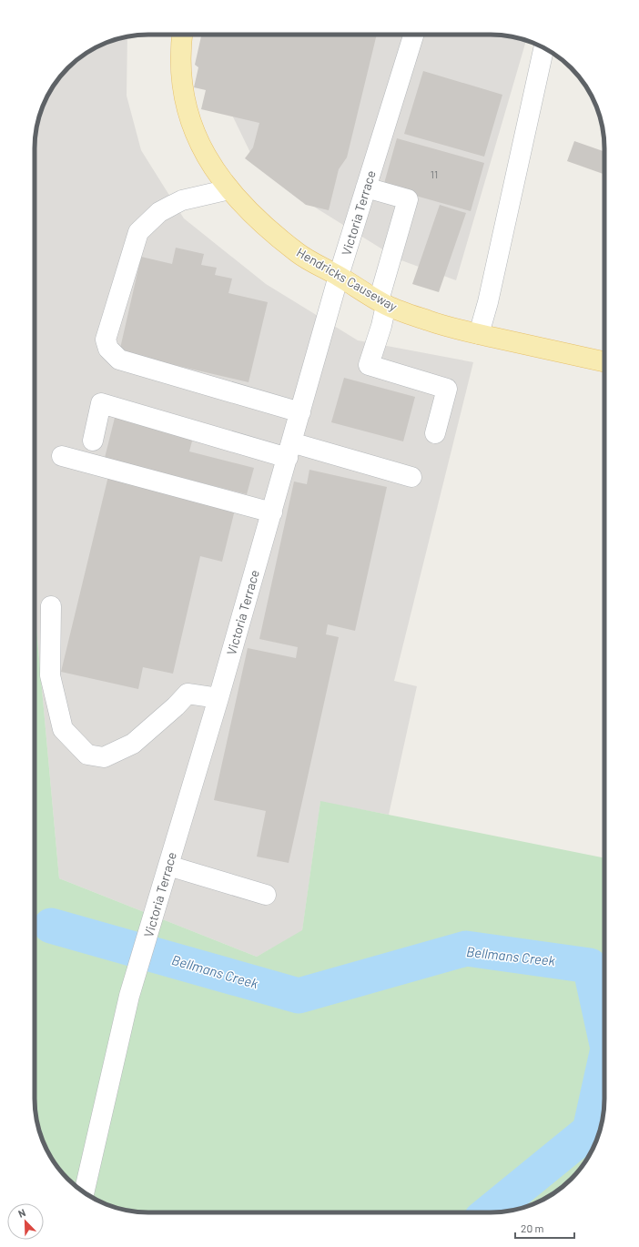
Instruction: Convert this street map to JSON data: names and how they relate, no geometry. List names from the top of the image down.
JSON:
{
  "streets": {
    "main road": ["Hendricks Causeway"],
    "street": ["Victoria Terrace"]
  },
  "crossings": [
    ["Victoria Terrace", "Hendricks Causeway"]
  ],
  "water": ["Bellmans Creek"],
  "house_numbers": ["11"],
  "scale_bar": "20 m",
  "north": "top left"
}
